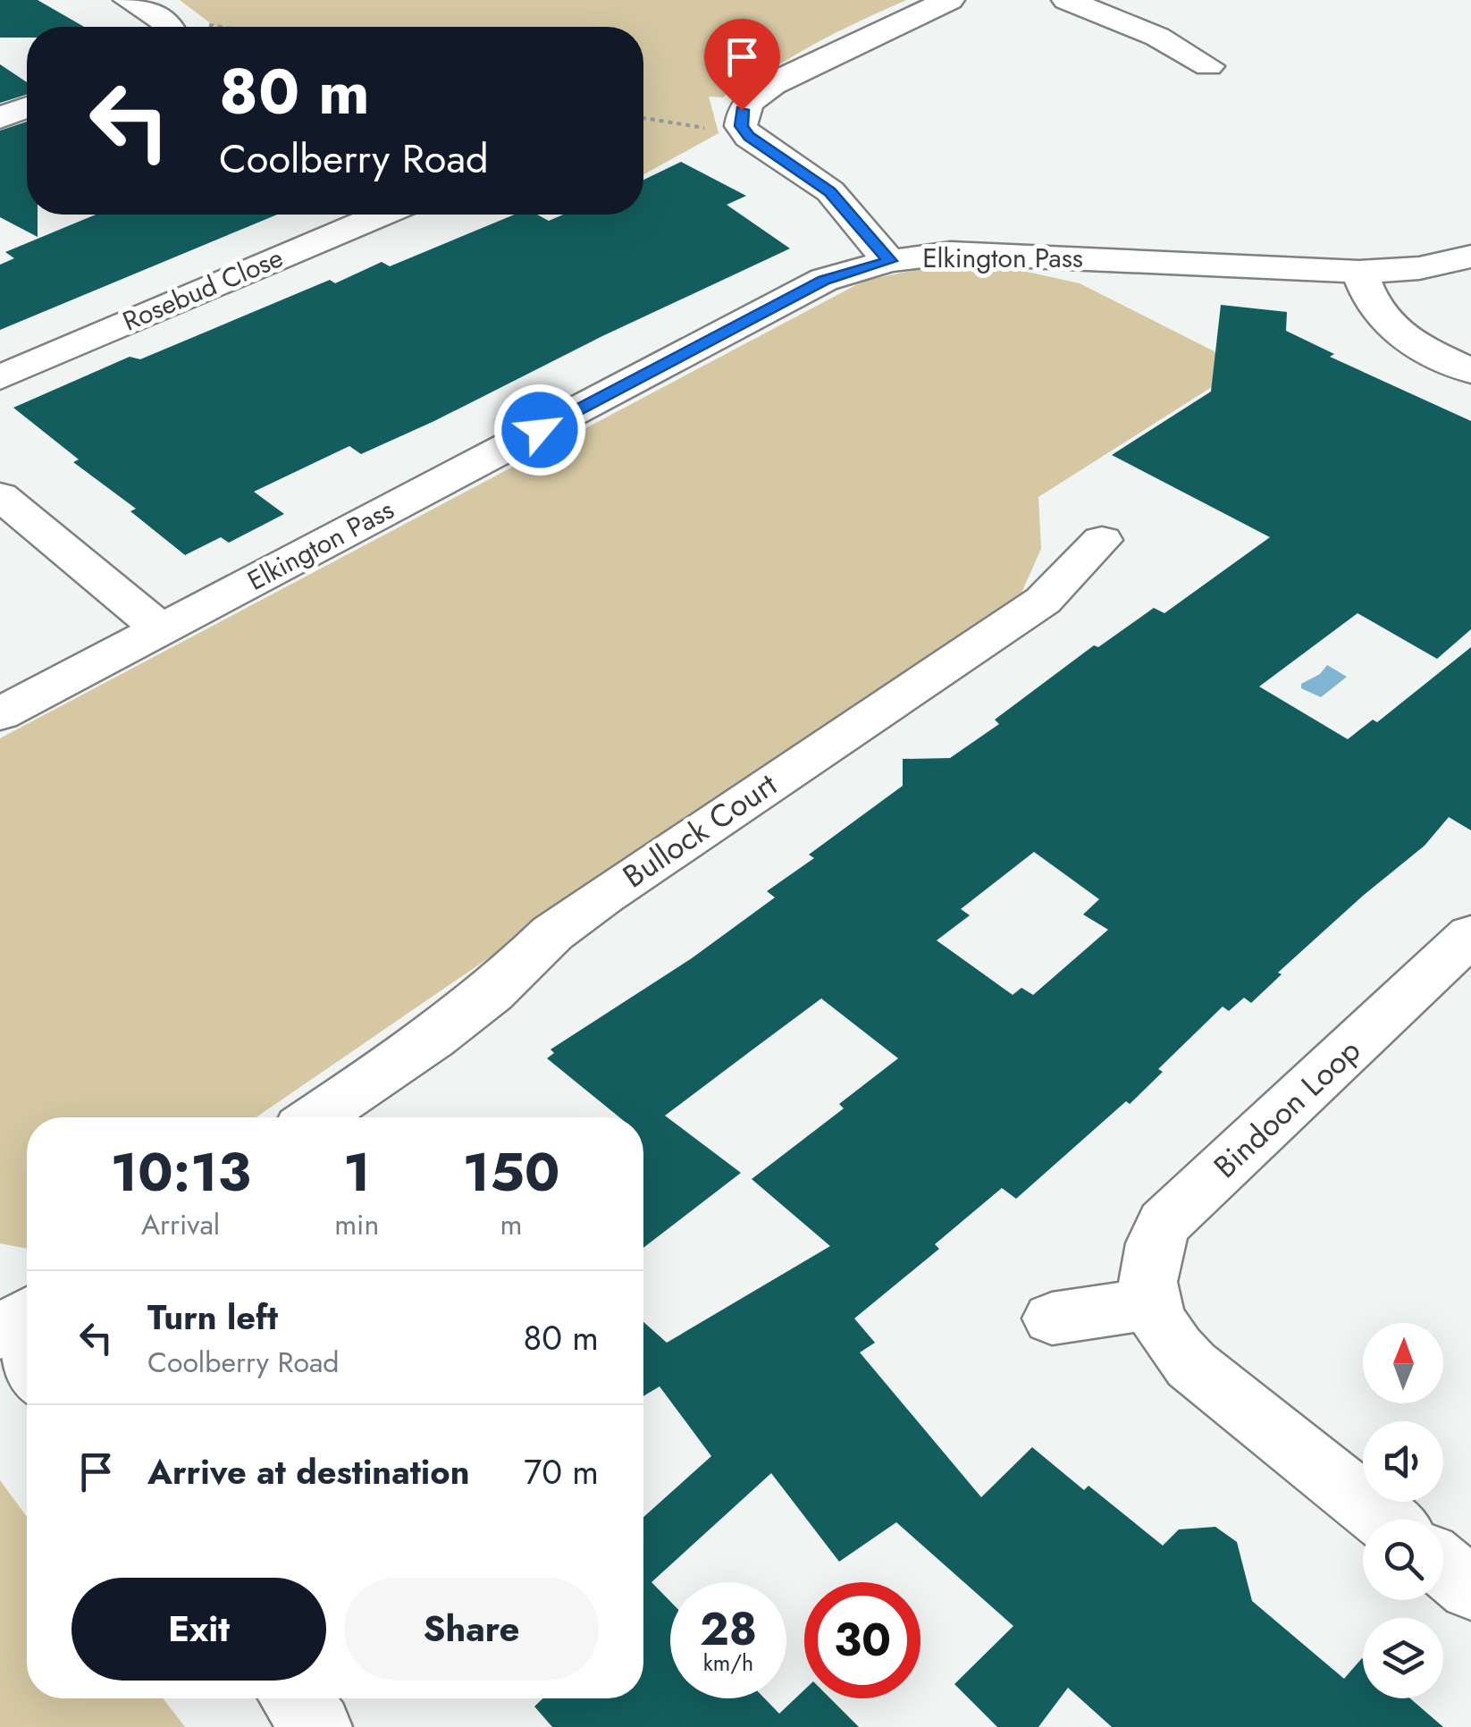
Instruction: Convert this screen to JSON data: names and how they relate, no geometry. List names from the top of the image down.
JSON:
{
  "streets": {
    "street": [
      "Elkington Pass",
      "Rosebud Close",
      "Bullock Court",
      "Bindoon Loop"
    ]
  },
  "north": "top",
  "page": {
    "turn": ["80 m", "Coolberry Road"],
    "eta": [
      "10:13",
      "Arrival",
      "1",
      "min",
      "150",
      "m"
    ],
    "list": [
      {
        "name": "Turn left",
        "note": "Coolberry Road",
        "value": "80 m"
      },
      {
        "name": "Arrive at destination",
        "value": "70 m"
      }
    ],
    "buttons": ["Exit", "Share"],
    "speed": "28 km/h",
    "limit": "30"
  }
}
